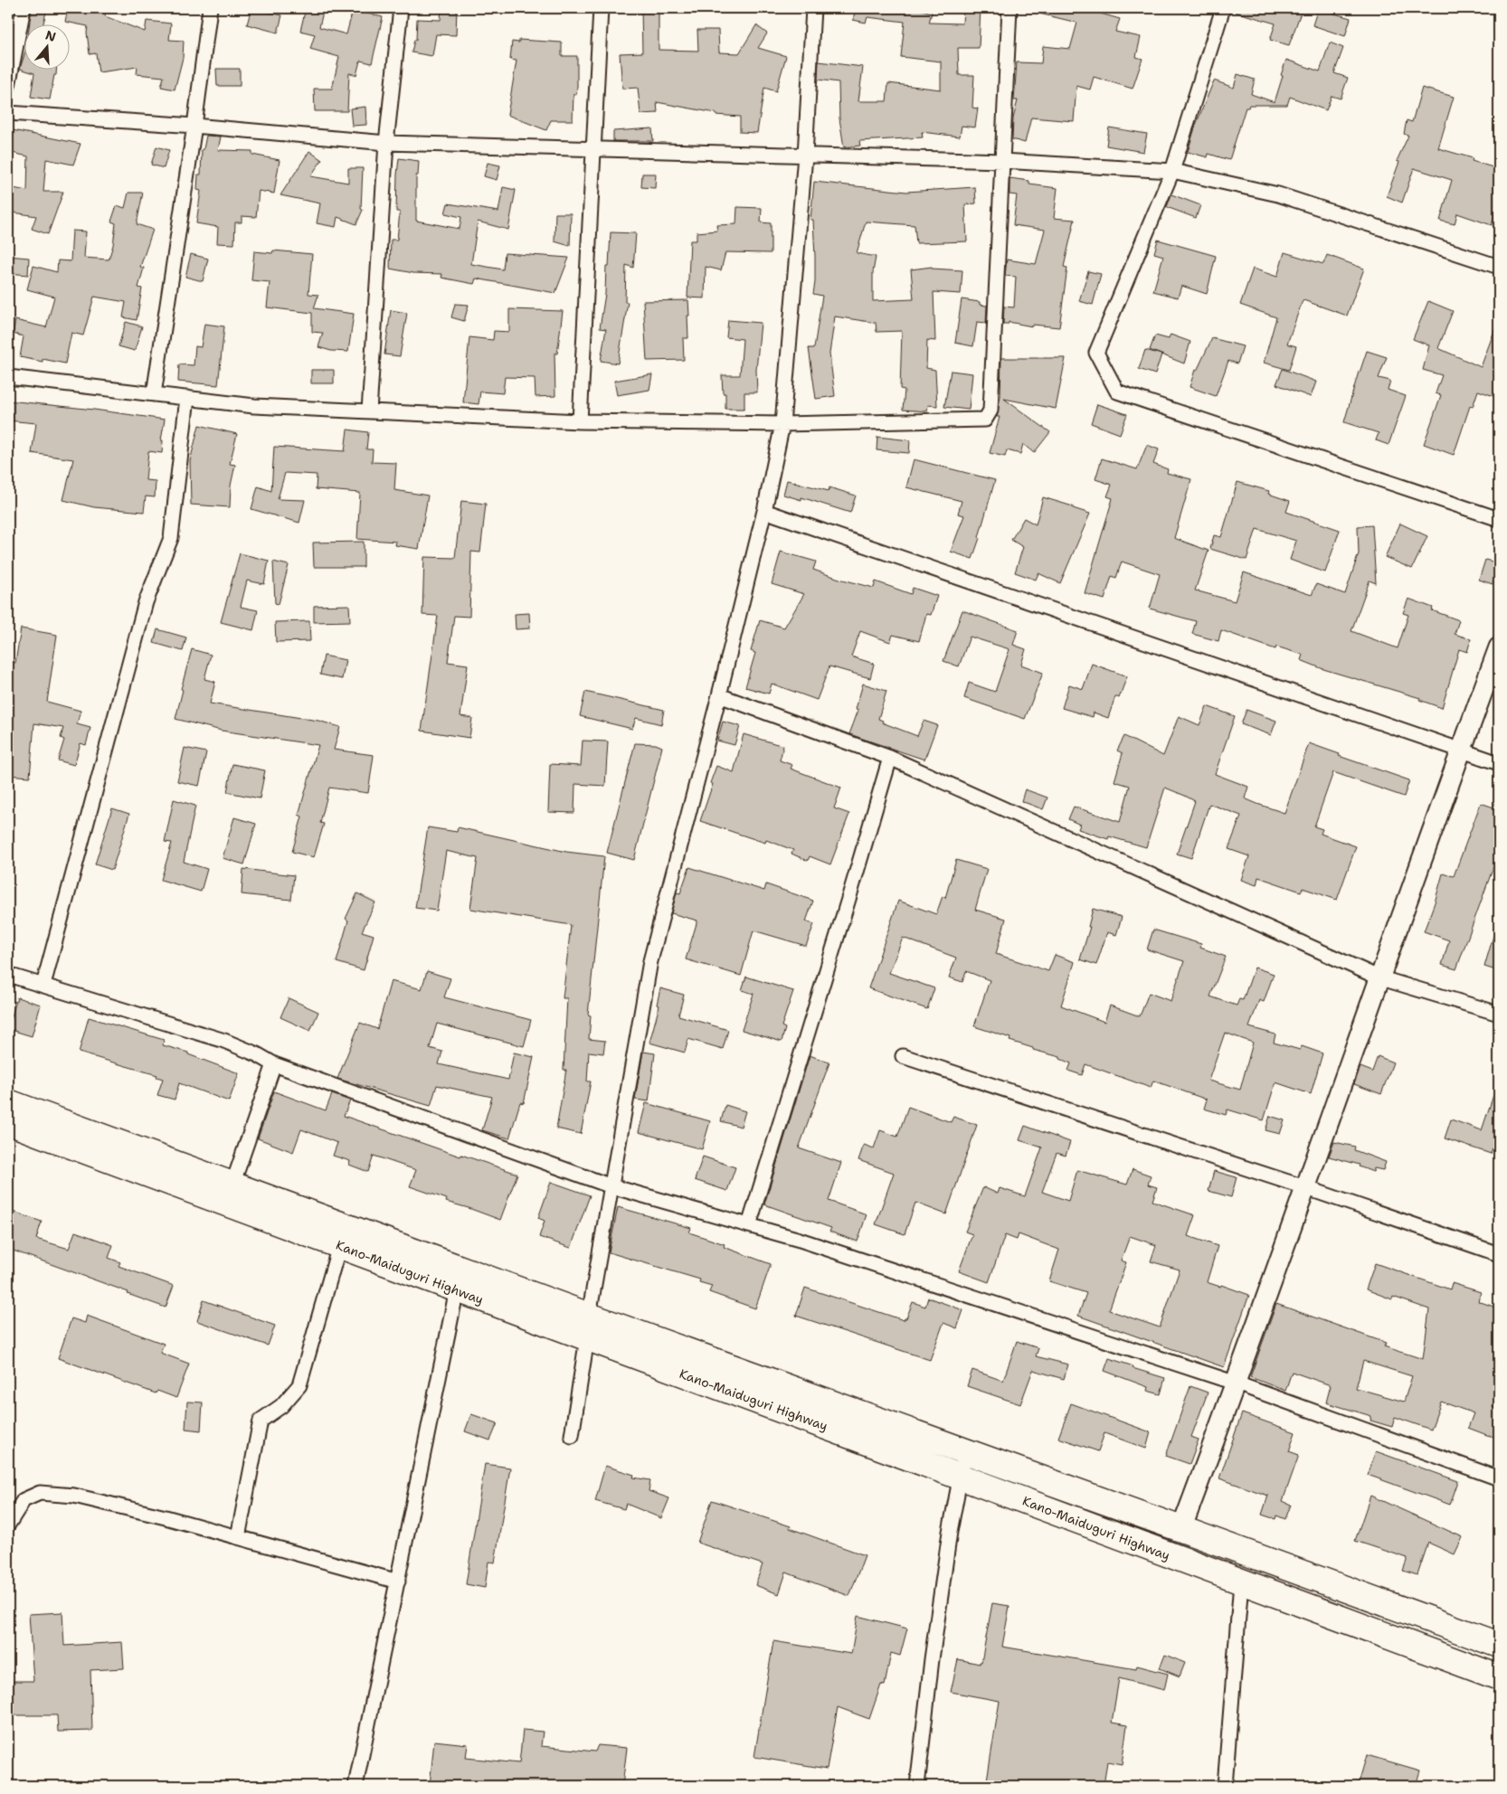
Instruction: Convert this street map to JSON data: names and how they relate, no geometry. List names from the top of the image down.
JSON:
{
  "streets": {
    "highway": ["Kano-Maiduguri Highway"]
  },
  "north": "top"
}
